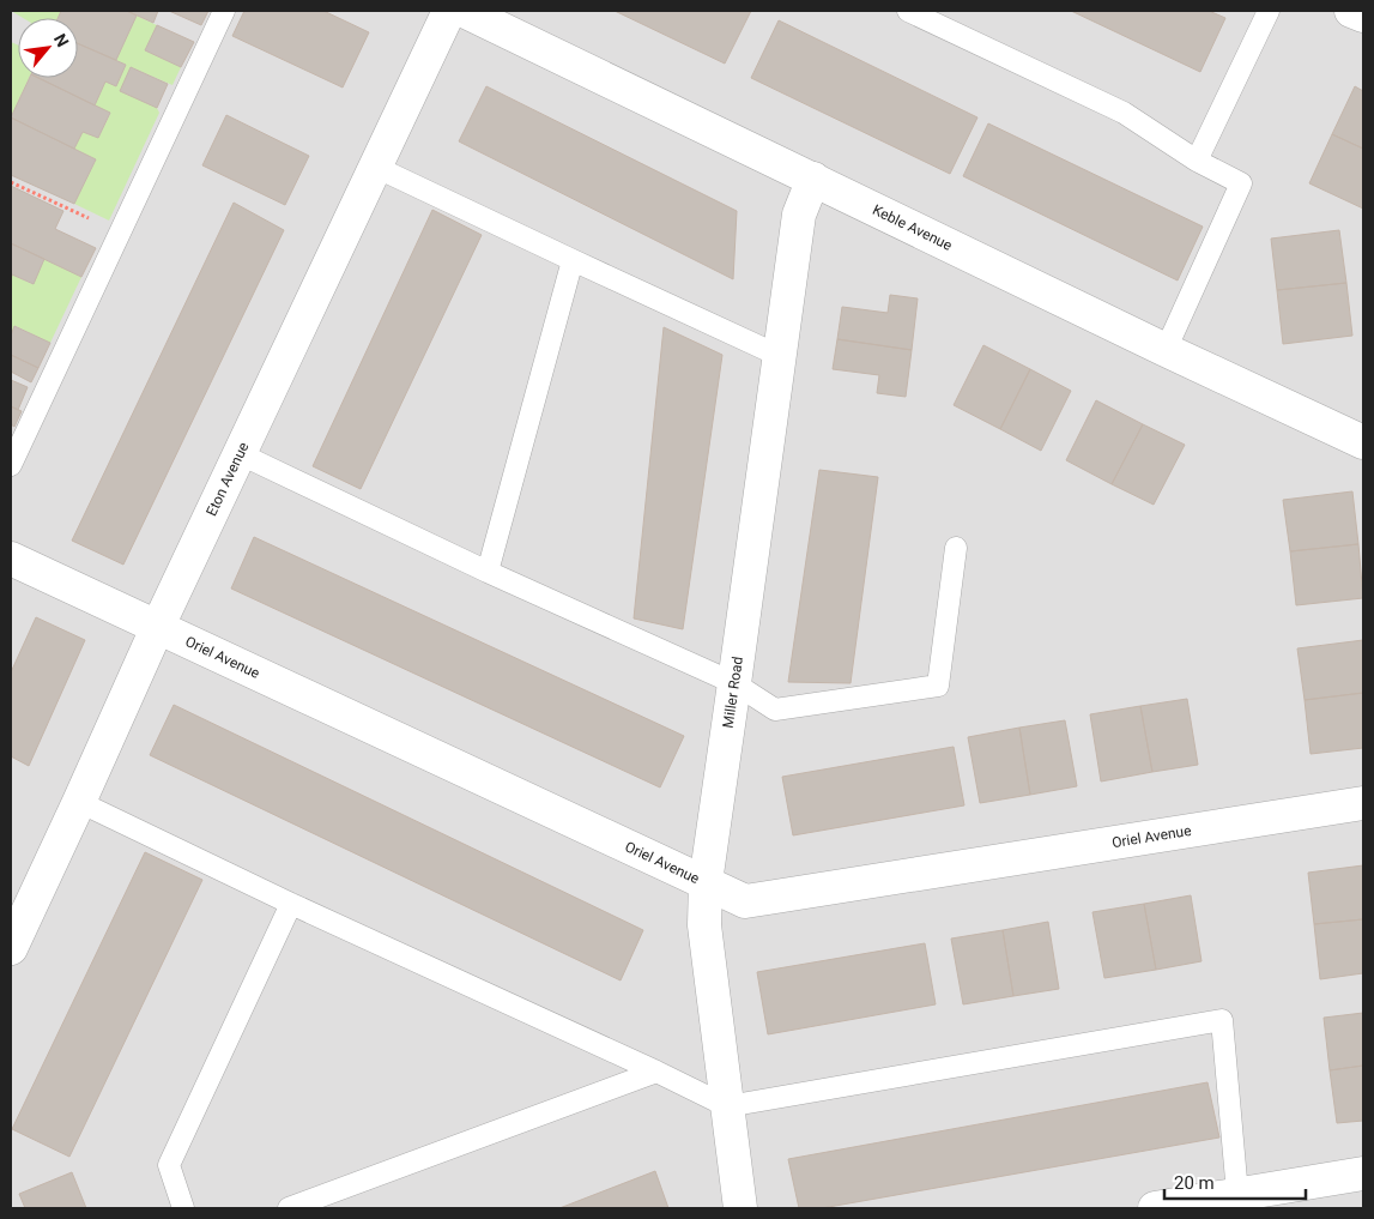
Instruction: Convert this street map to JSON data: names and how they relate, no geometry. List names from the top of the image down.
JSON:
{
  "streets": {
    "street": [
      "Keble Avenue",
      "Eton Avenue",
      "Oriel Avenue",
      "Miller Road"
    ]
  },
  "crossings": [
    ["Keble Avenue", "Miller Road"],
    ["Eton Avenue", "Oriel Avenue"],
    ["Oriel Avenue", "Miller Road"]
  ],
  "scale_bar": "20 m",
  "north": "top right"
}
